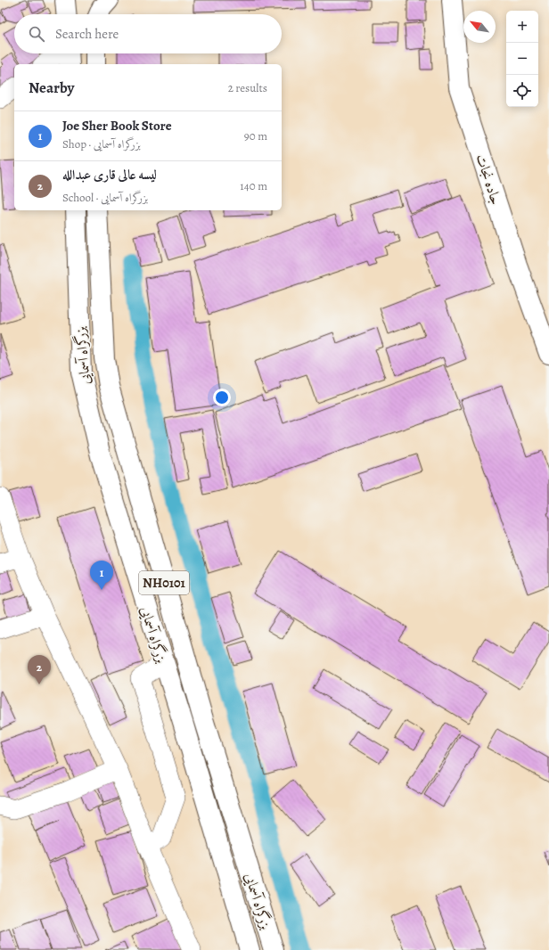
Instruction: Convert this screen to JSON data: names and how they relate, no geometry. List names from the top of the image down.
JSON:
{
  "streets": {
    "main road": ["جاده نجات", "بزرگراه آسمایی", "NH0101"]
  },
  "north": "top left",
  "page": {
    "map_buttons": ["+", "−"],
    "search": "Search here",
    "heading": ["Nearby", "2 results"],
    "list": [
      {
        "mark": "1",
        "name": "Joe Sher Book Store",
        "note": "Shop · بزرگراه آسمایی",
        "value": "90 m"
      },
      {
        "mark": "2",
        "name": "لیسه عالی قاری عبدالله",
        "note": "School · بزرگراه آسمایی",
        "value": "140 m"
      }
    ],
    "pins": ["1", "2"]
  }
}
